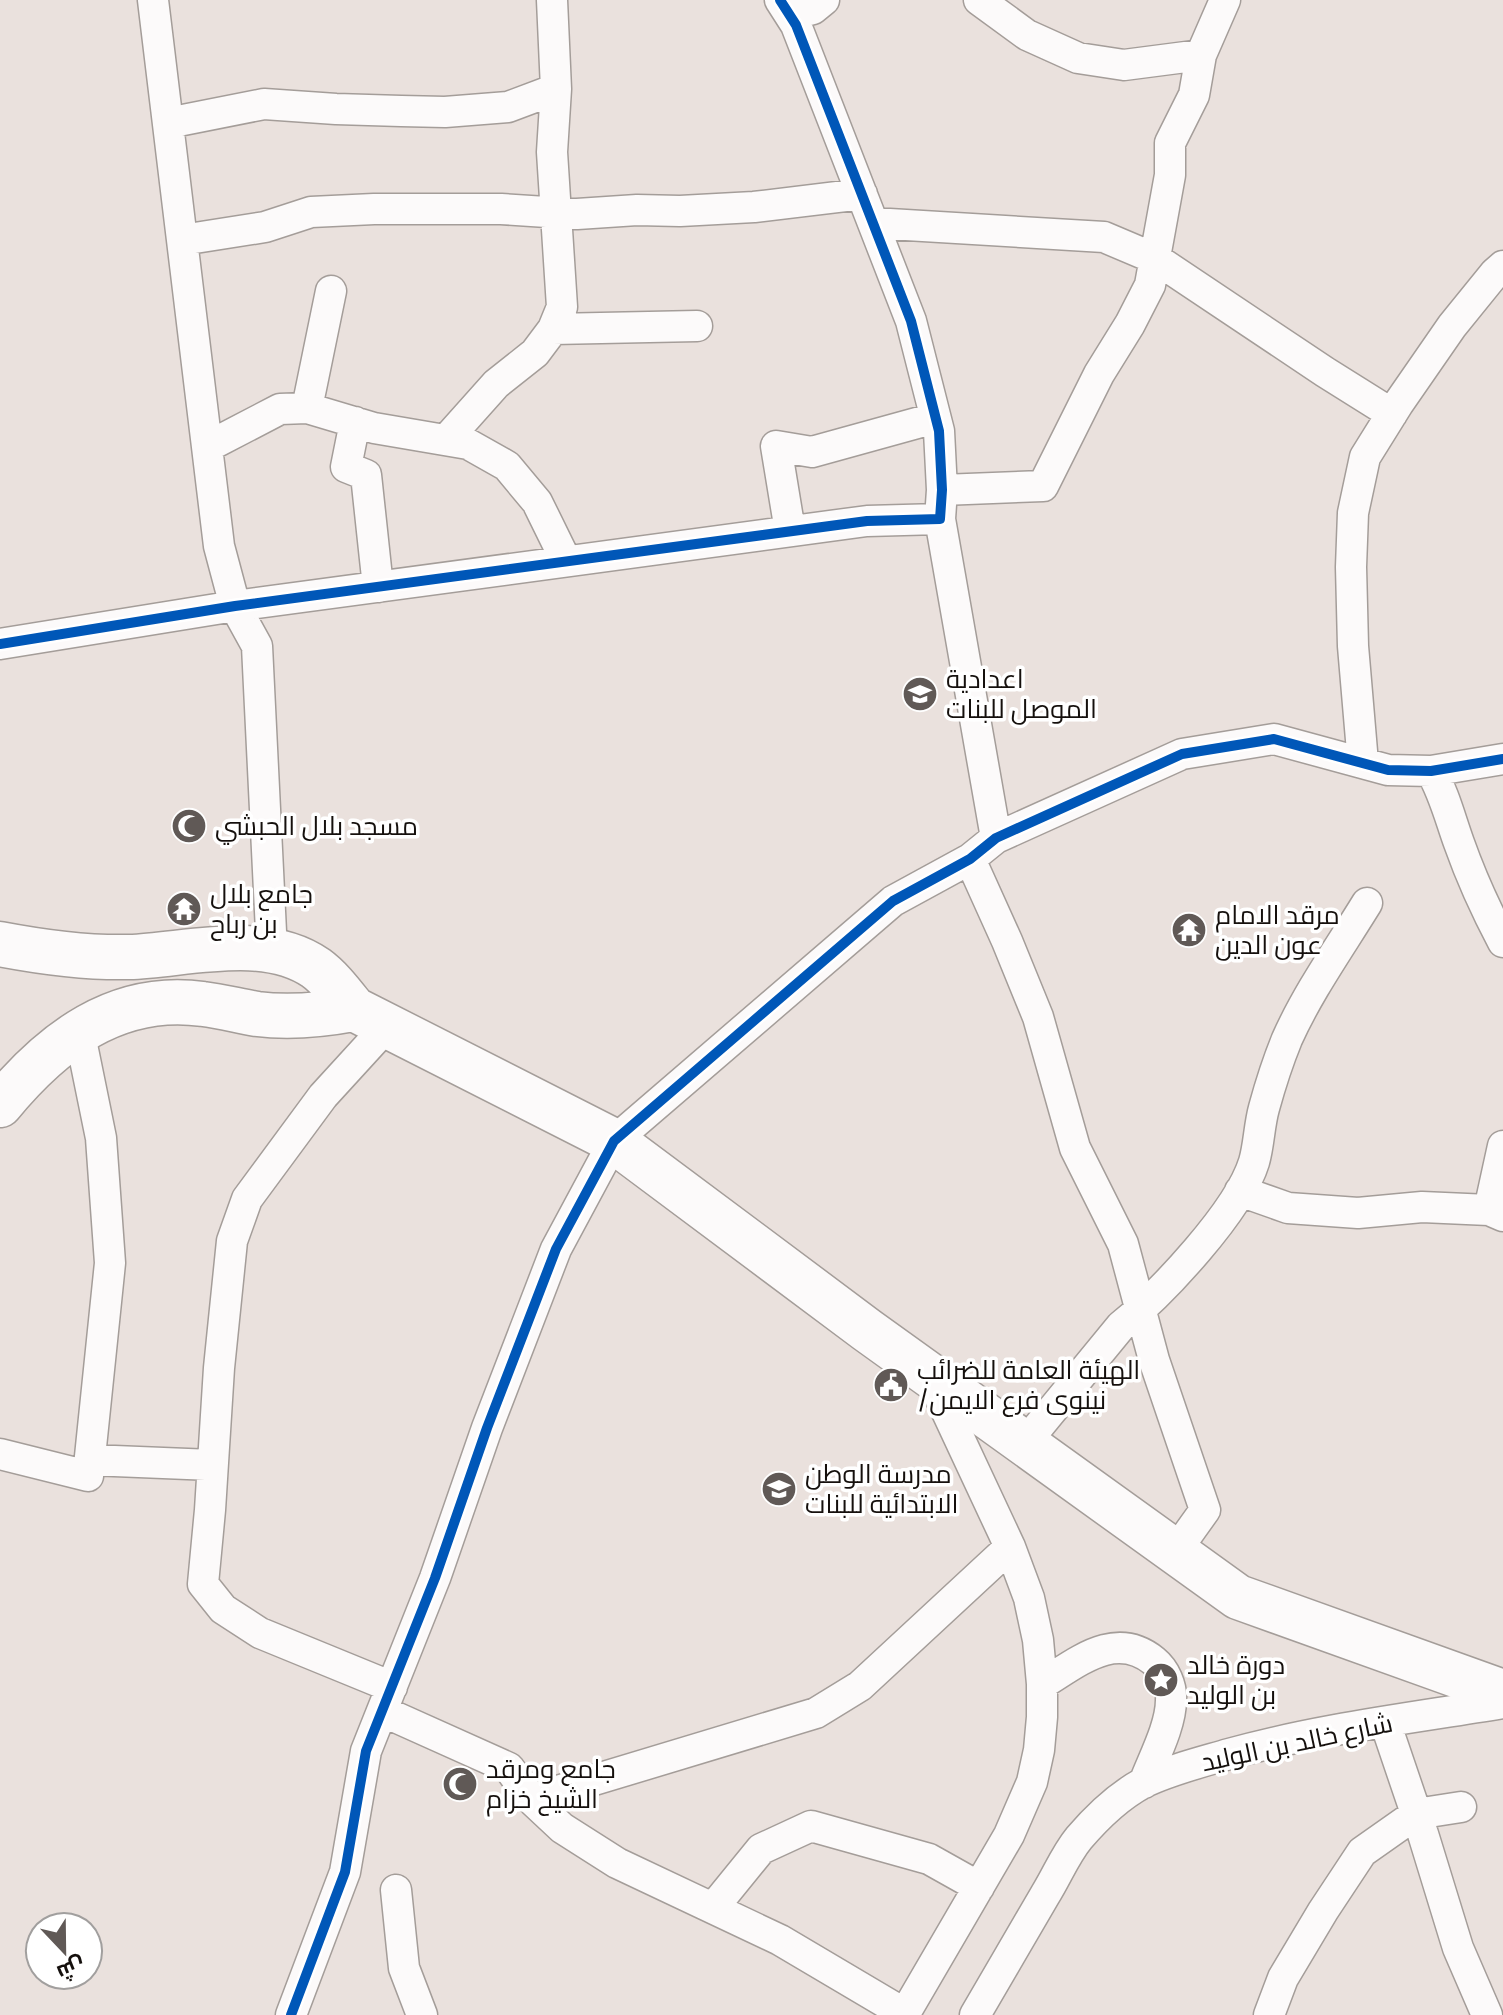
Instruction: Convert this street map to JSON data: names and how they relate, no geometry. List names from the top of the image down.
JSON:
{
  "streets": {
    "street": ["شارع خالد بن الوليد"]
  },
  "places": {
    "school or university": ["اعدادية الموصل للبنات", "مدرسة الوطن الابتدائية للبنات"],
    "mosque": ["مسجد بلال الحبشي", "جامع ومرقد الشيخ خزام"],
    "temple": ["جامع بلال بن رباح", "مرقد الامام عون الدين"],
    "public building": ["الهيئة العامة للضرائب /نينوى فرع الايمن"],
    "place": ["دورة خالد بن الوليد"]
  },
  "north": "bottom"
}
